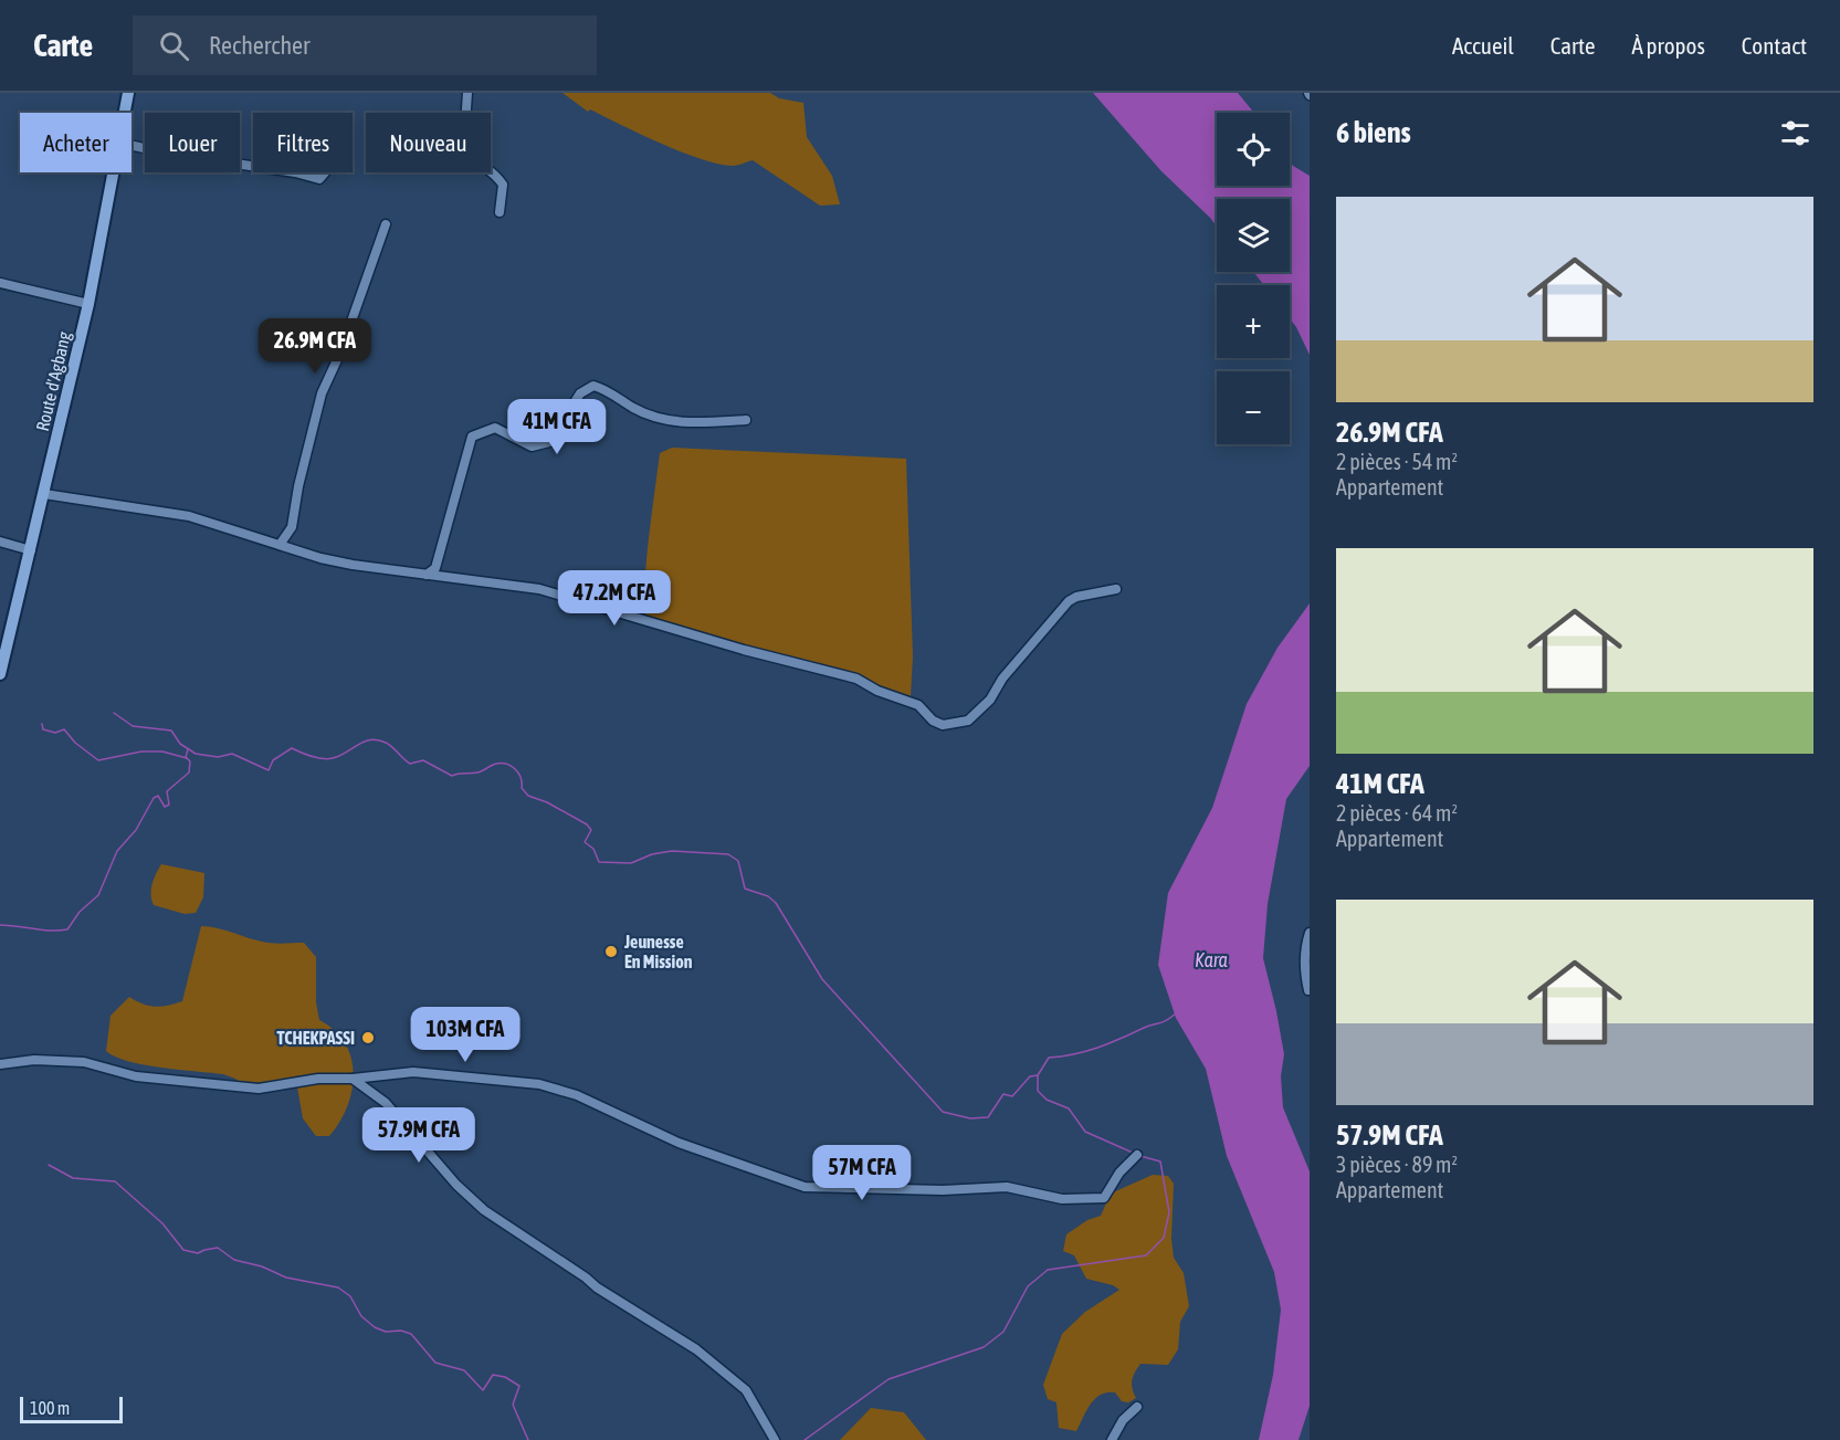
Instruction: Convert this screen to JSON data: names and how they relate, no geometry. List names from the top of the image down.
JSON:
{
  "streets": {
    "main road": ["Route d'Agbang"]
  },
  "water": ["Kara"],
  "places": ["Jeunesse En Mission", "TCHEKPASSI"],
  "scale_bar": "100 m",
  "page": {
    "header": "Carte",
    "search": "Rechercher",
    "nav": [
      "Accueil",
      "Carte",
      "À propos",
      "Contact"
    ],
    "heading": "6 biens",
    "map_buttons": ["+", "−"],
    "chip": [
      "Acheter",
      "Louer",
      "Filtres",
      "Nouveau"
    ],
    "list": [
      {
        "name": "26.9M CFA",
        "note": "2 pièces · 54 m² · Appartement"
      },
      {
        "name": "41M CFA",
        "note": "2 pièces · 64 m² · Appartement"
      },
      {
        "name": "57.9M CFA",
        "note": "3 pièces · 89 m² · Appartement"
      }
    ],
    "price": [
      "26.9M CFA",
      "41M CFA",
      "47.2M CFA",
      "103M CFA",
      "57.9M CFA",
      "57M CFA"
    ],
    "scale": "100 m"
  }
}
